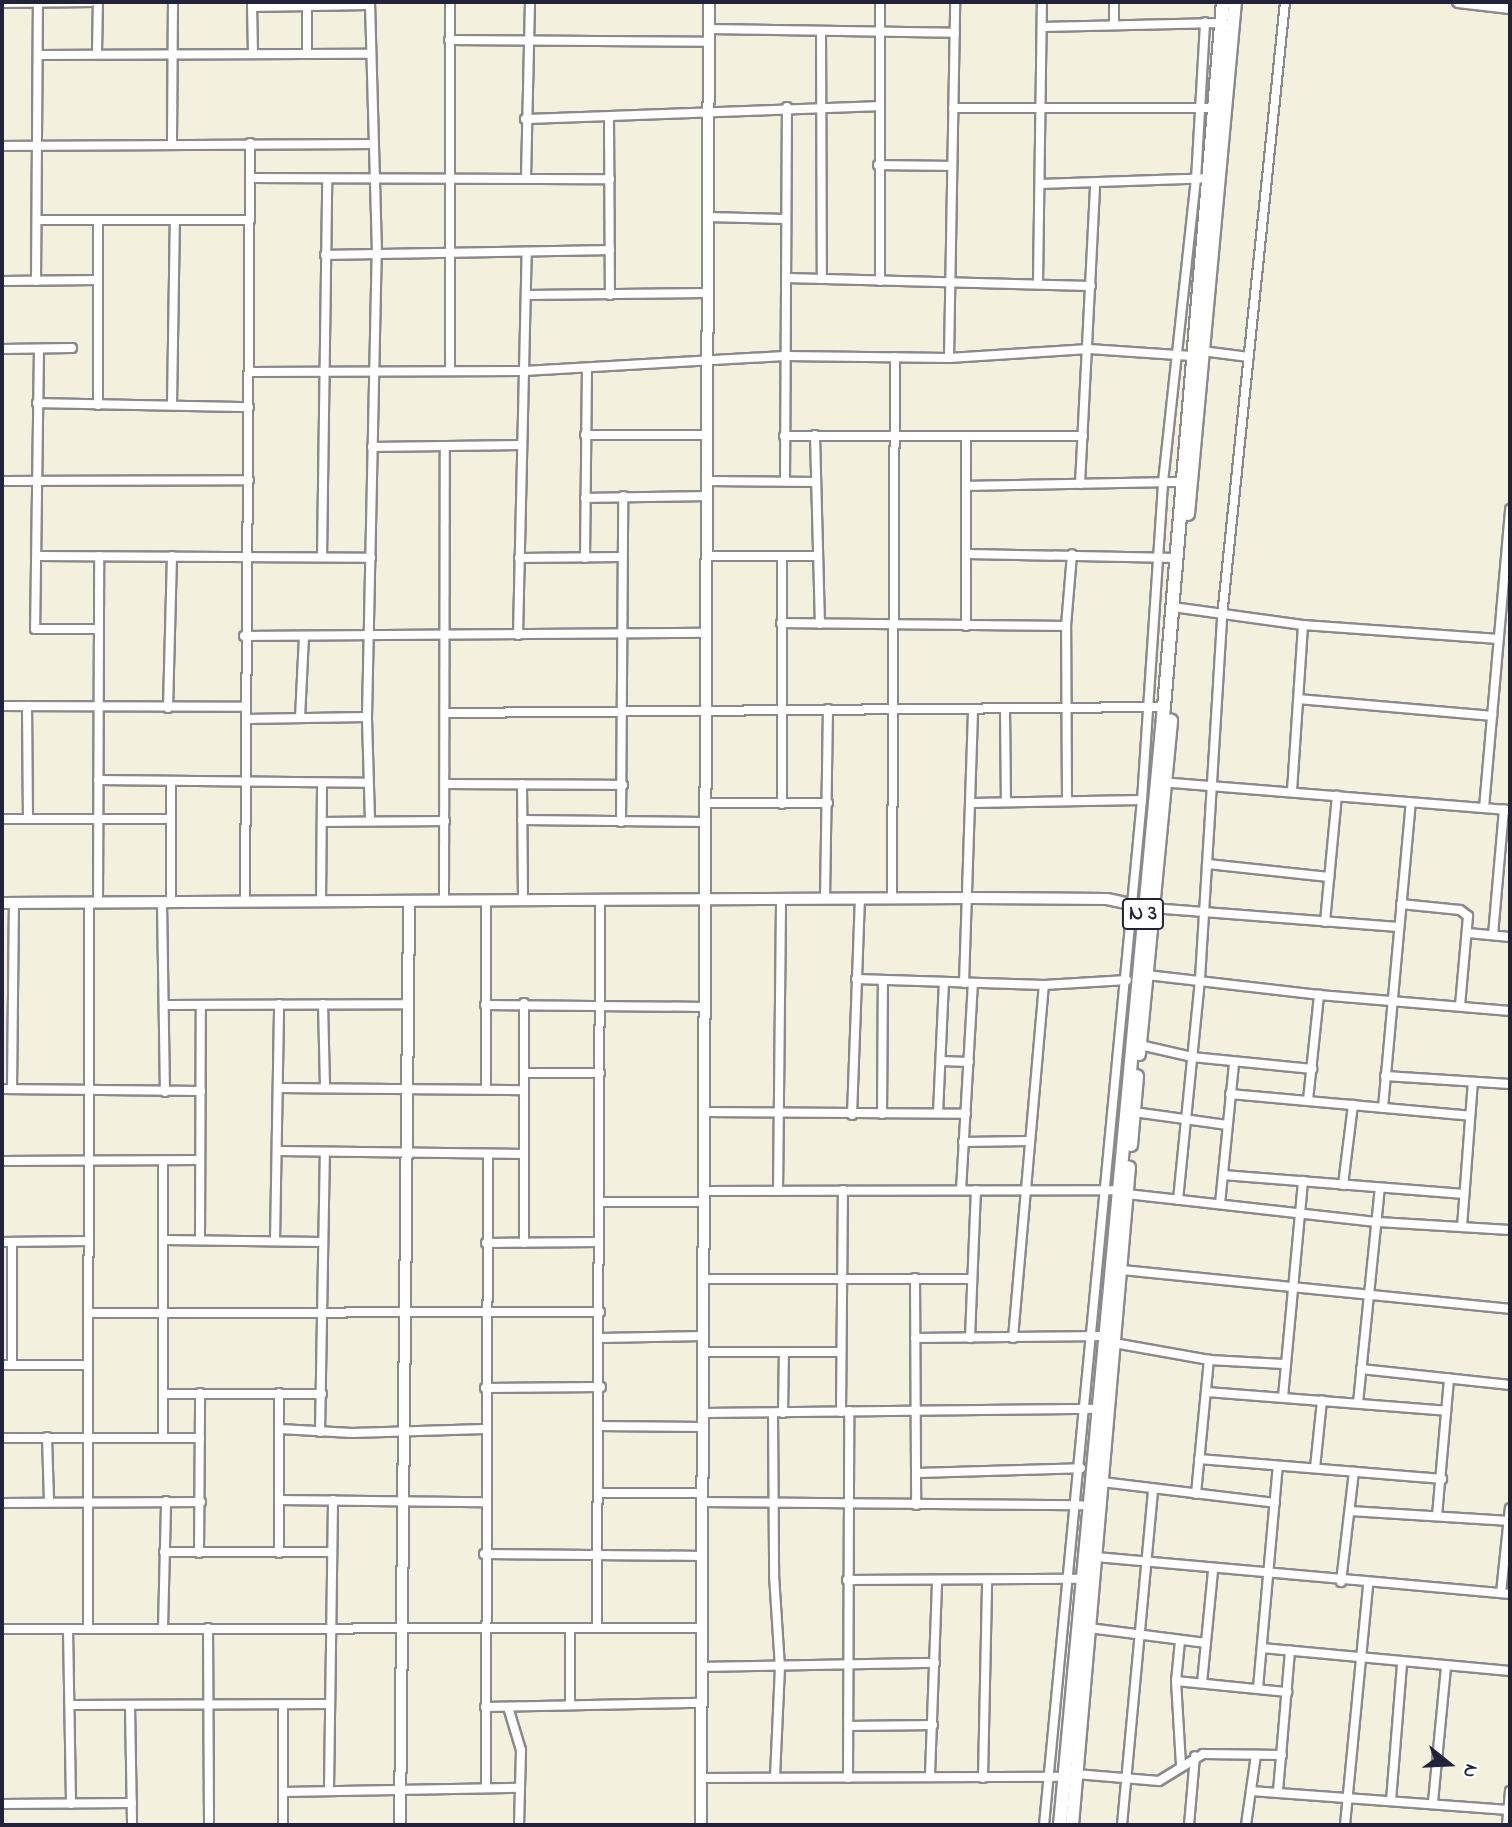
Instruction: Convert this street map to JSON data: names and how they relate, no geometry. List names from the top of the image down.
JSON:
{
  "streets": {
    "main road": ["N 3"]
  },
  "north": "right"
}
